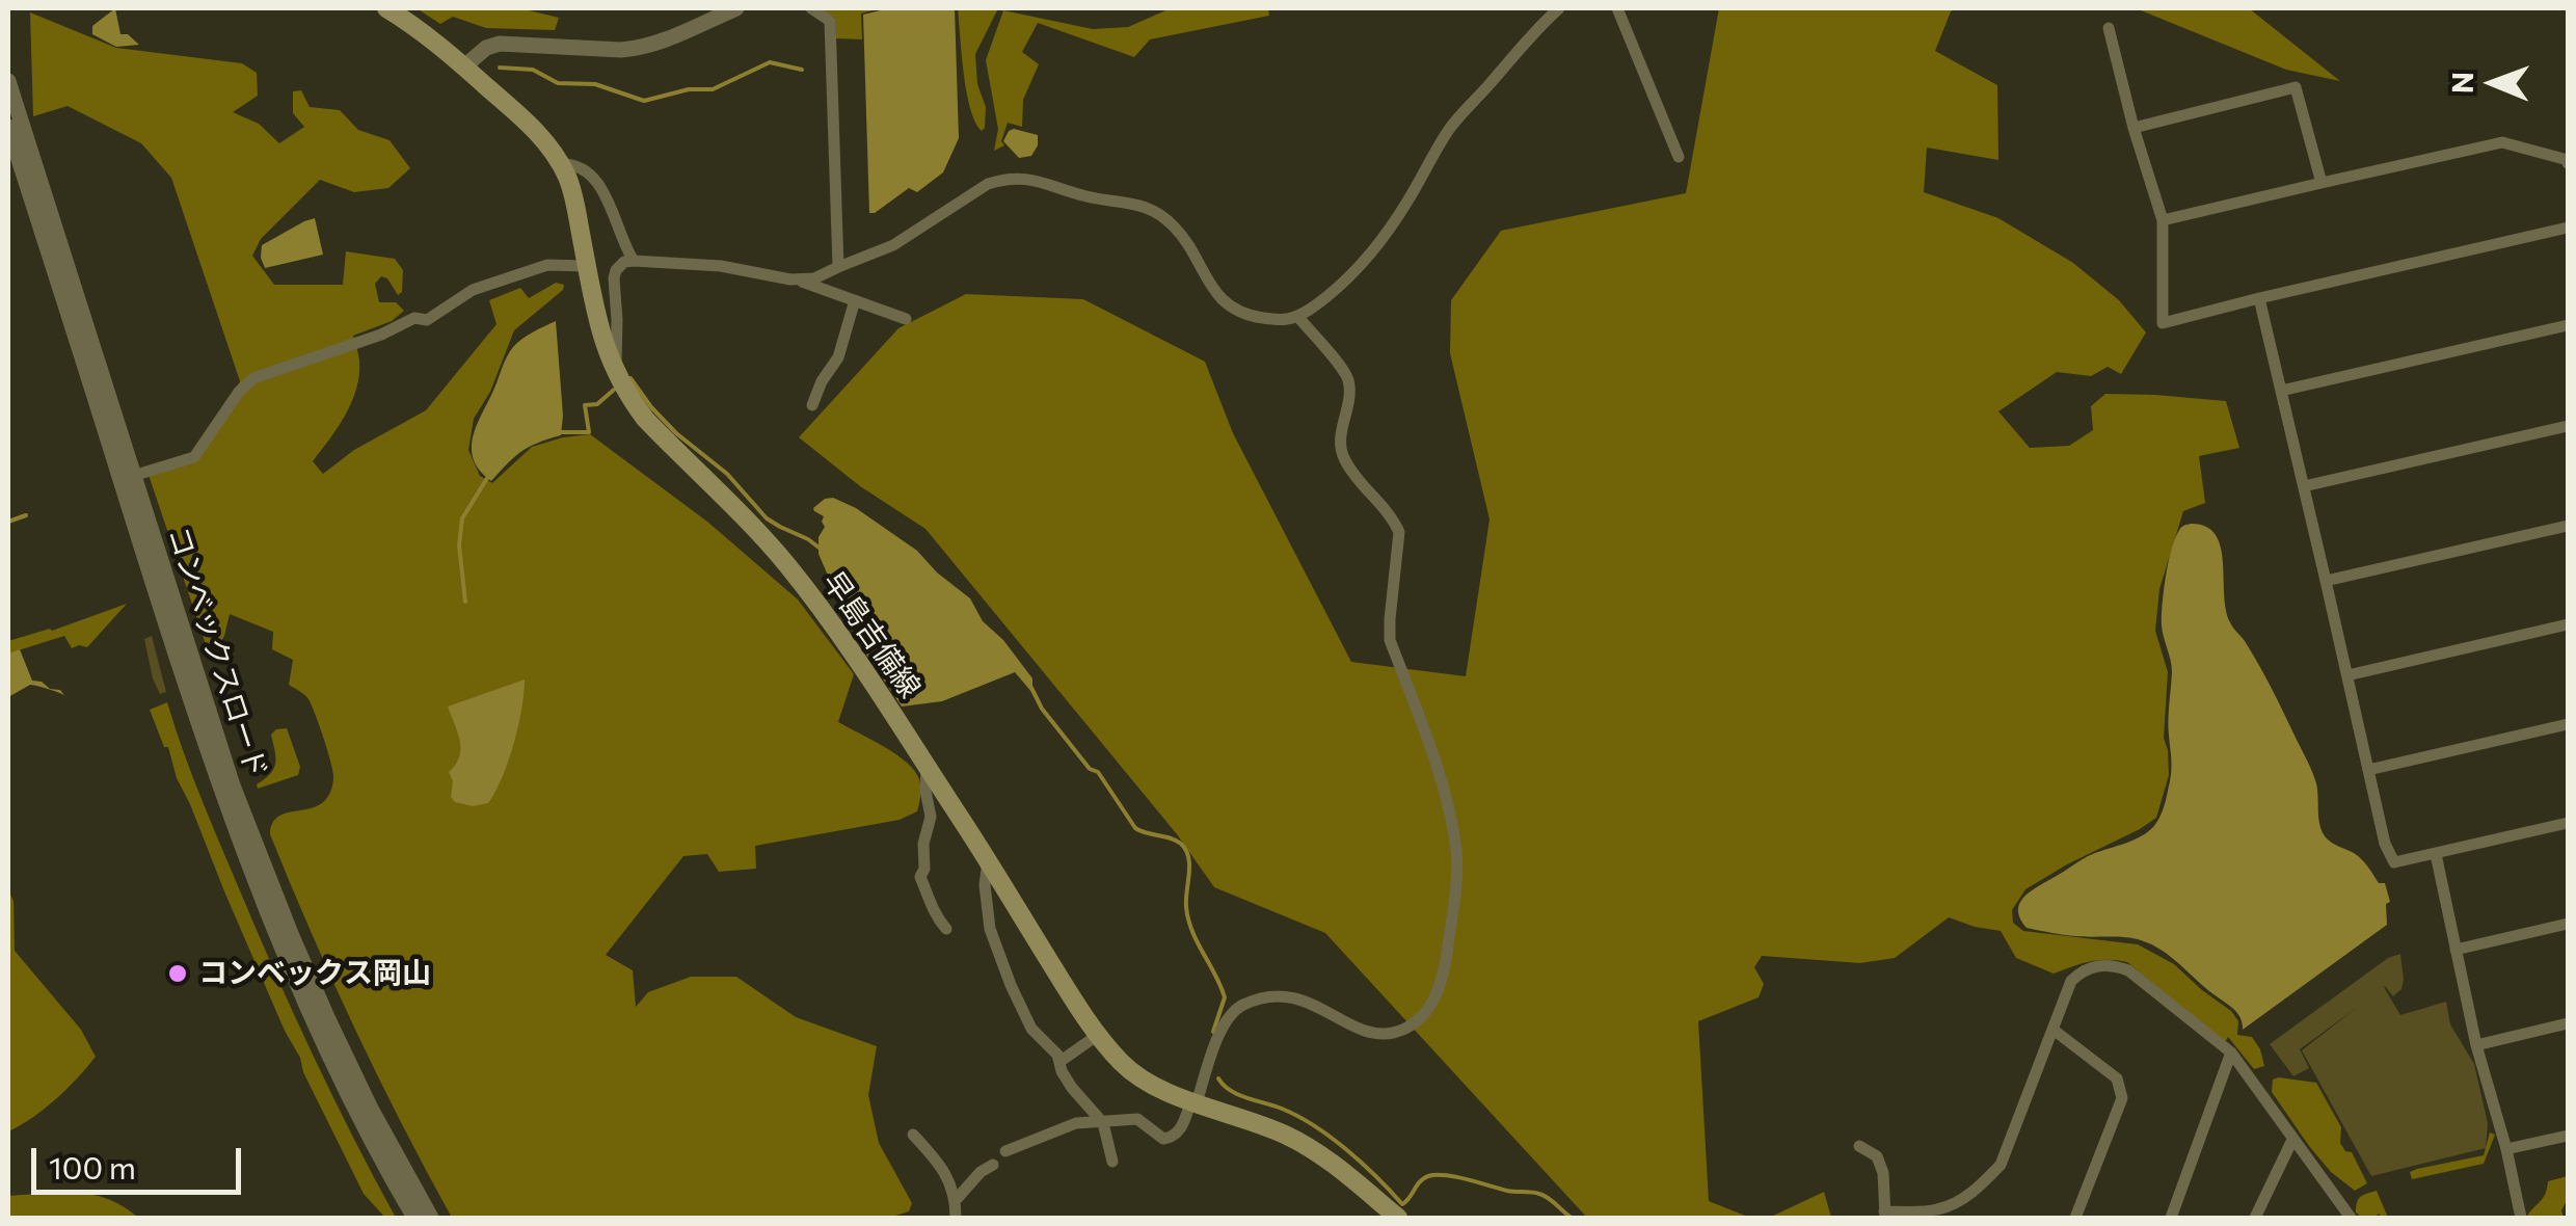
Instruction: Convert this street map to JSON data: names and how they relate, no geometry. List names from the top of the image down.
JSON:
{
  "streets": {
    "main road": ["早島吉備線"],
    "street": ["コンベックスロード"]
  },
  "places": ["コンベックス岡山"],
  "scale_bar": "100 m",
  "north": "left"
}
